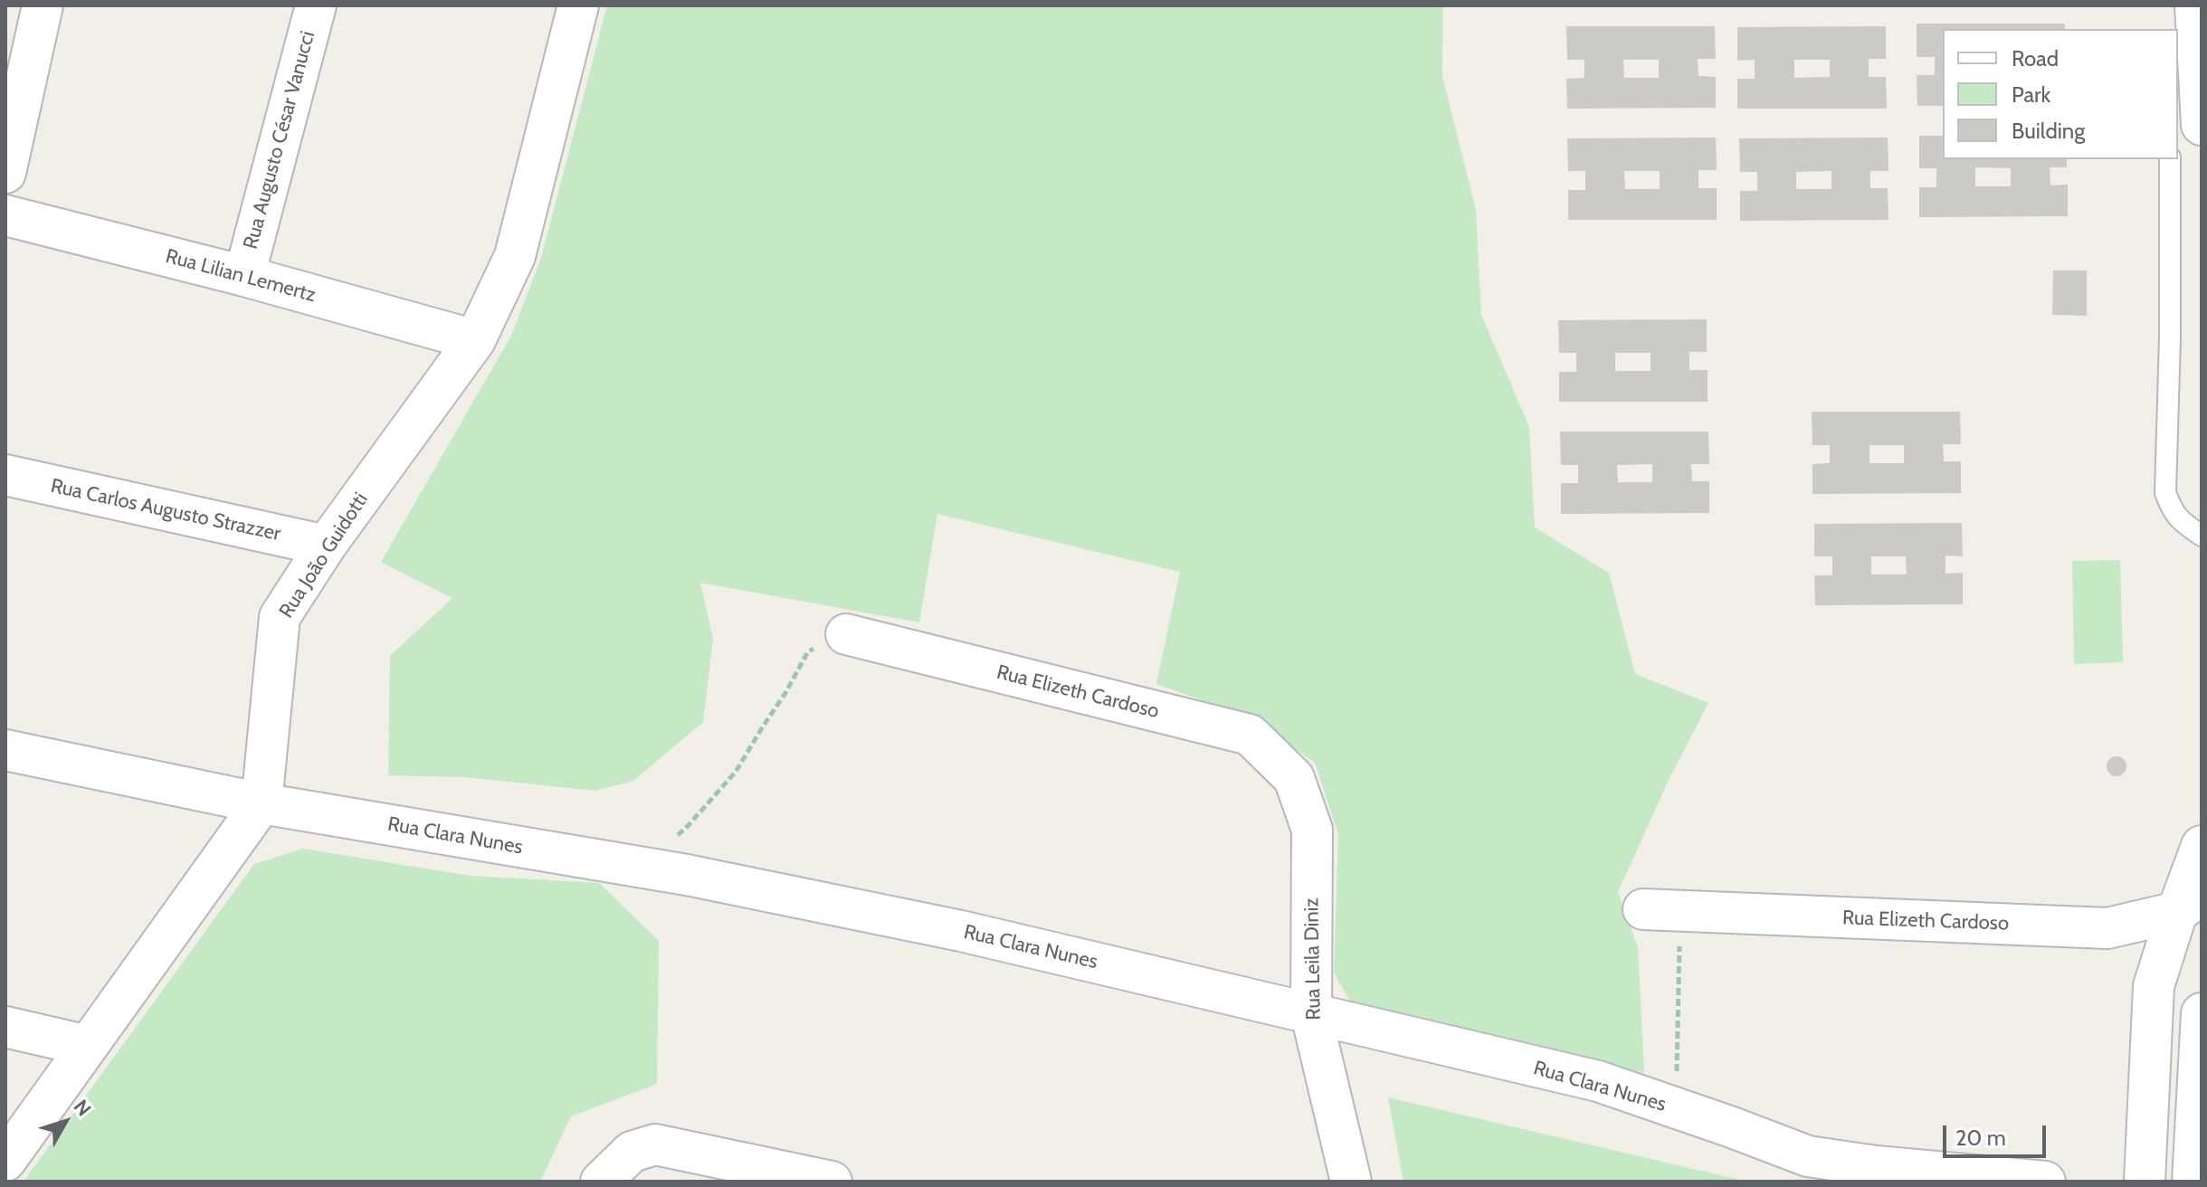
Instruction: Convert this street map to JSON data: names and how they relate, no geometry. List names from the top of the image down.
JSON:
{
  "streets": {
    "street": [
      "Rua Augusto César Vanucci",
      "Rua Lilian Lemertz",
      "Rua Carlos Augusto Strazzer",
      "Rua João Guidotti",
      "Rua Elizeth Cardoso",
      "Rua Clara Nunes",
      "Rua Leila Diniz"
    ]
  },
  "crossings": [
    ["Rua Augusto César Vanucci", "Rua Lilian Lemertz"],
    ["Rua Lilian Lemertz", "Rua João Guidotti"],
    ["Rua Carlos Augusto Strazzer", "Rua João Guidotti"],
    ["Rua João Guidotti", "Rua Clara Nunes"],
    ["Rua Elizeth Cardoso", "Rua Leila Diniz"],
    ["Rua Clara Nunes", "Rua Leila Diniz"]
  ],
  "legend": ["Road", "Park", "Building"],
  "scale_bar": "20 m",
  "north": "top right"
}
